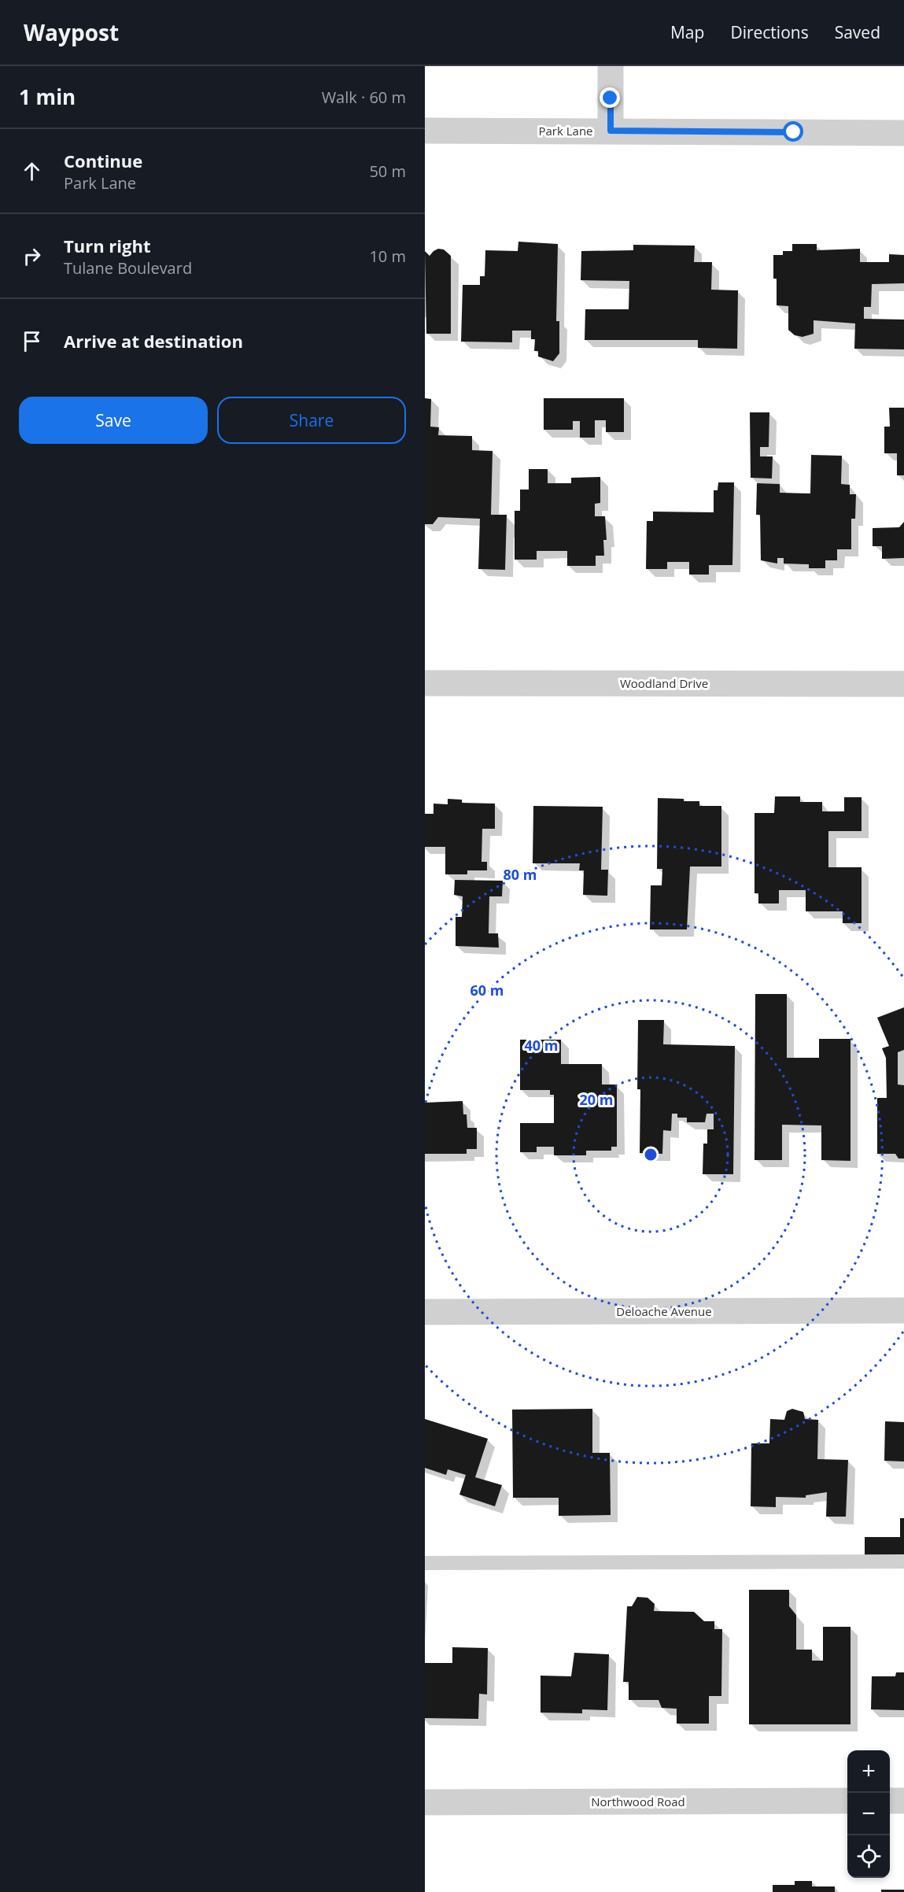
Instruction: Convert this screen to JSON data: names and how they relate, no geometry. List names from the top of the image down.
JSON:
{
  "streets": {
    "street": [
      "Park Lane",
      "Woodland Drive",
      "Deloache Avenue",
      "Northwood Road"
    ]
  },
  "page": {
    "header": "Waypost",
    "nav": ["Map", "Directions", "Saved"],
    "heading": ["1 min", "Walk · 60 m"],
    "list": [
      ["Continue", "Park Lane", "50 m"],
      ["Turn right", "Tulane Boulevard", "10 m"],
      "Arrive at destination"
    ],
    "buttons": ["Save", "Share"],
    "map_buttons": ["+", "−"]
  },
  "rings": [
    "80 m",
    "60 m",
    "40 m",
    "20 m"
  ]
}
